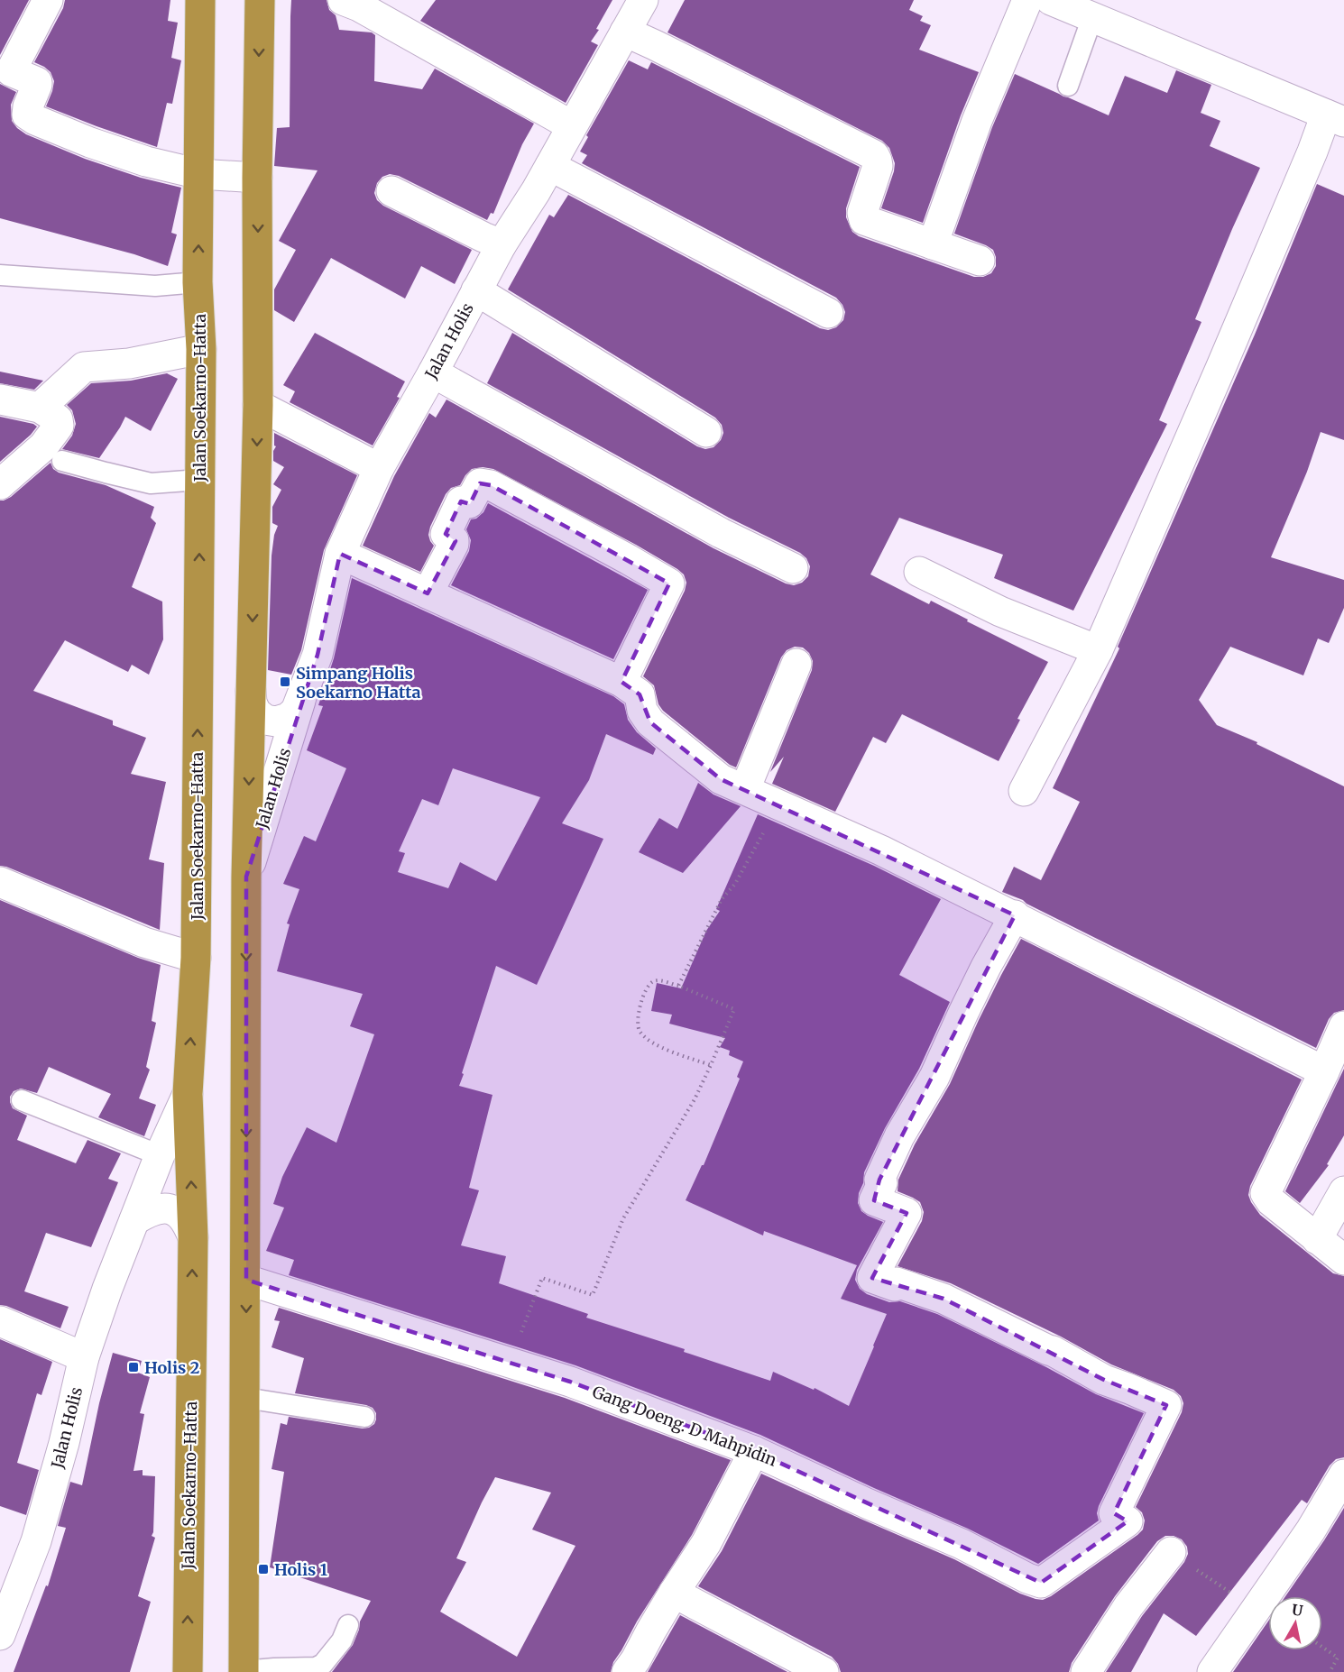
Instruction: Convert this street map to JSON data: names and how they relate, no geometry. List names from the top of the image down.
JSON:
{
  "streets": {
    "highway": ["Jalan Soekarno-Hatta"],
    "street": ["Jalan Holis", "Gang Doeng. D Mahpidin"]
  },
  "crossings": [
    ["Jalan Holis", "Jalan Soekarno-Hatta"]
  ],
  "places": {
    "transit": ["Simpang Holis Soekarno Hatta", "Holis 2", "Holis 1"]
  },
  "north": "top"
}
